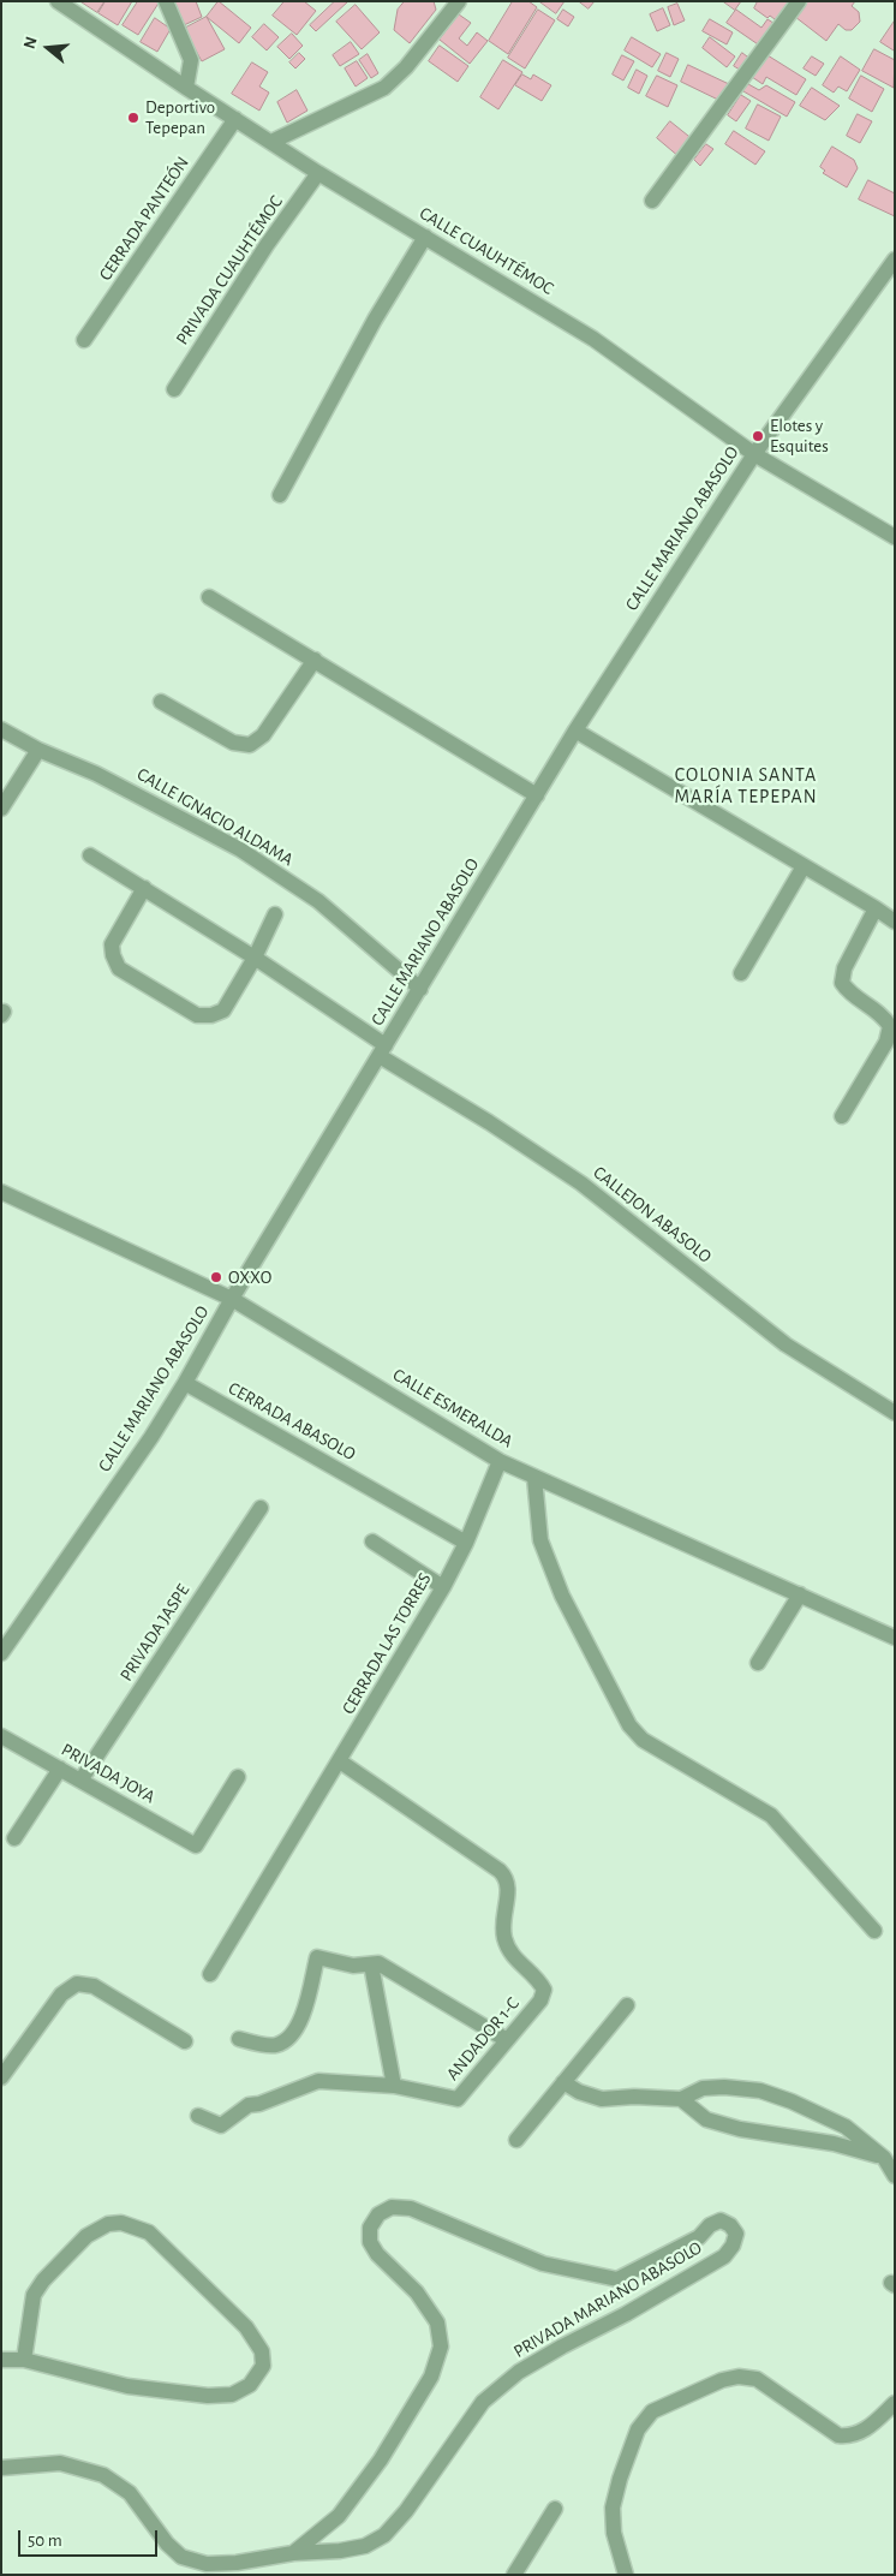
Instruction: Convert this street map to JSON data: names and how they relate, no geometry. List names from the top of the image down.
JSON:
{
  "streets": {
    "street": [
      "CERRADA PANTEÓN",
      "CALLE CUAUHTÉMOC",
      "PRIVADA CUAUHTÉMOC",
      "CALLE MARIANO ABASOLO",
      "CALLE IGNACIO ALDAMA",
      "CALLEJON ABASOLO",
      "CALLE ESMERALDA",
      "CERRADA ABASOLO",
      "PRIVADA JASPE",
      "CERRADA LAS TORRES",
      "PRIVADA JOYA",
      "ANDADOR 1-C",
      "PRIVADA MARIANO ABASOLO"
    ]
  },
  "crossings": [
    ["CERRADA PANTEÓN", "CALLE CUAUHTÉMOC"],
    ["CALLE CUAUHTÉMOC", "PRIVADA CUAUHTÉMOC"],
    ["CALLE CUAUHTÉMOC", "CALLE MARIANO ABASOLO"],
    ["CALLE MARIANO ABASOLO", "CALLE IGNACIO ALDAMA"],
    ["CALLE MARIANO ABASOLO", "CALLEJON ABASOLO"],
    ["CALLE MARIANO ABASOLO", "CALLE ESMERALDA"],
    ["CALLE MARIANO ABASOLO", "CERRADA ABASOLO"],
    ["CALLE ESMERALDA", "CERRADA LAS TORRES"],
    ["CERRADA ABASOLO", "CERRADA LAS TORRES"],
    ["PRIVADA JASPE", "PRIVADA JOYA"],
    ["CERRADA LAS TORRES", "ANDADOR 1-C"]
  ],
  "districts": ["COLONIA SANTA MARÍA TEPEPAN"],
  "places": ["Deportivo Tepepan", "Elotes y Esquites", "OXXO"],
  "scale_bar": "50 m",
  "north": "left"
}
